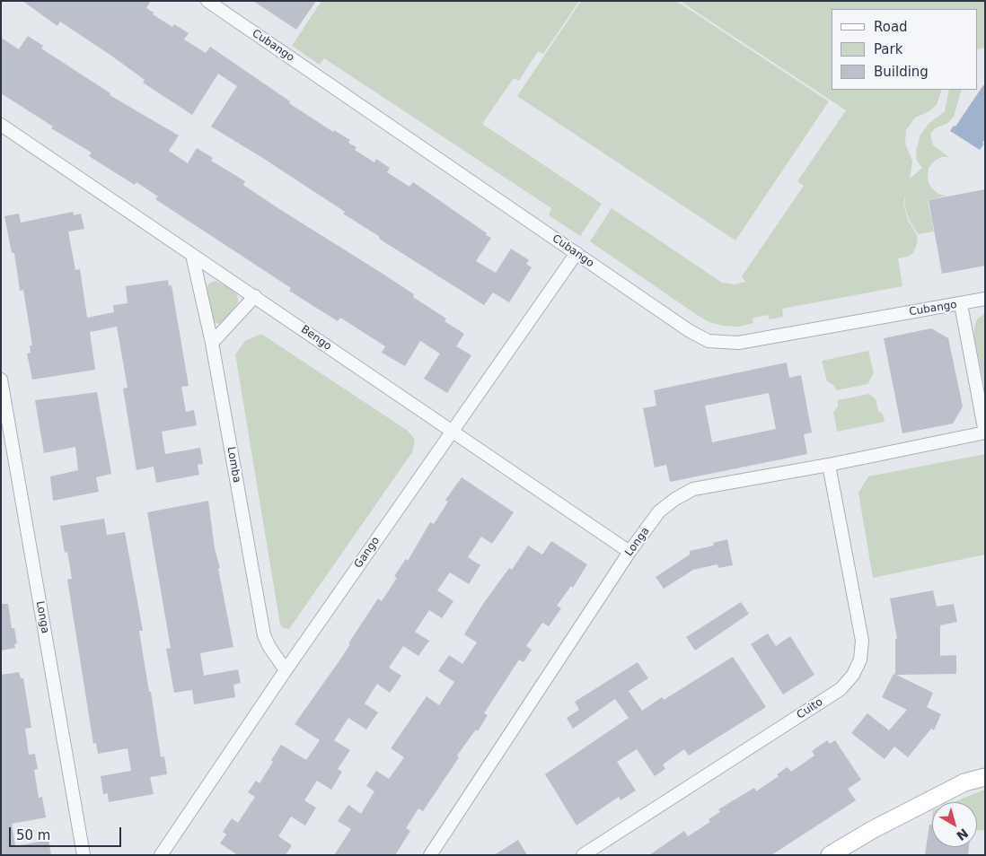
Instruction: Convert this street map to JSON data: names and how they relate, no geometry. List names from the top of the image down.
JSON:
{
  "streets": {
    "street": [
      "Cubango",
      "Bengo",
      "Lomba",
      "Longa",
      "Gango",
      "Cuito"
    ]
  },
  "crossings": [
    ["Cubango", "Gango"],
    ["Bengo", "Lomba"],
    ["Bengo", "Longa"],
    ["Bengo", "Gango"],
    ["Lomba", "Gango"],
    ["Longa", "Cuito"]
  ],
  "legend": ["Road", "Park", "Building"],
  "scale_bar": "50 m",
  "north": "bottom right"
}
